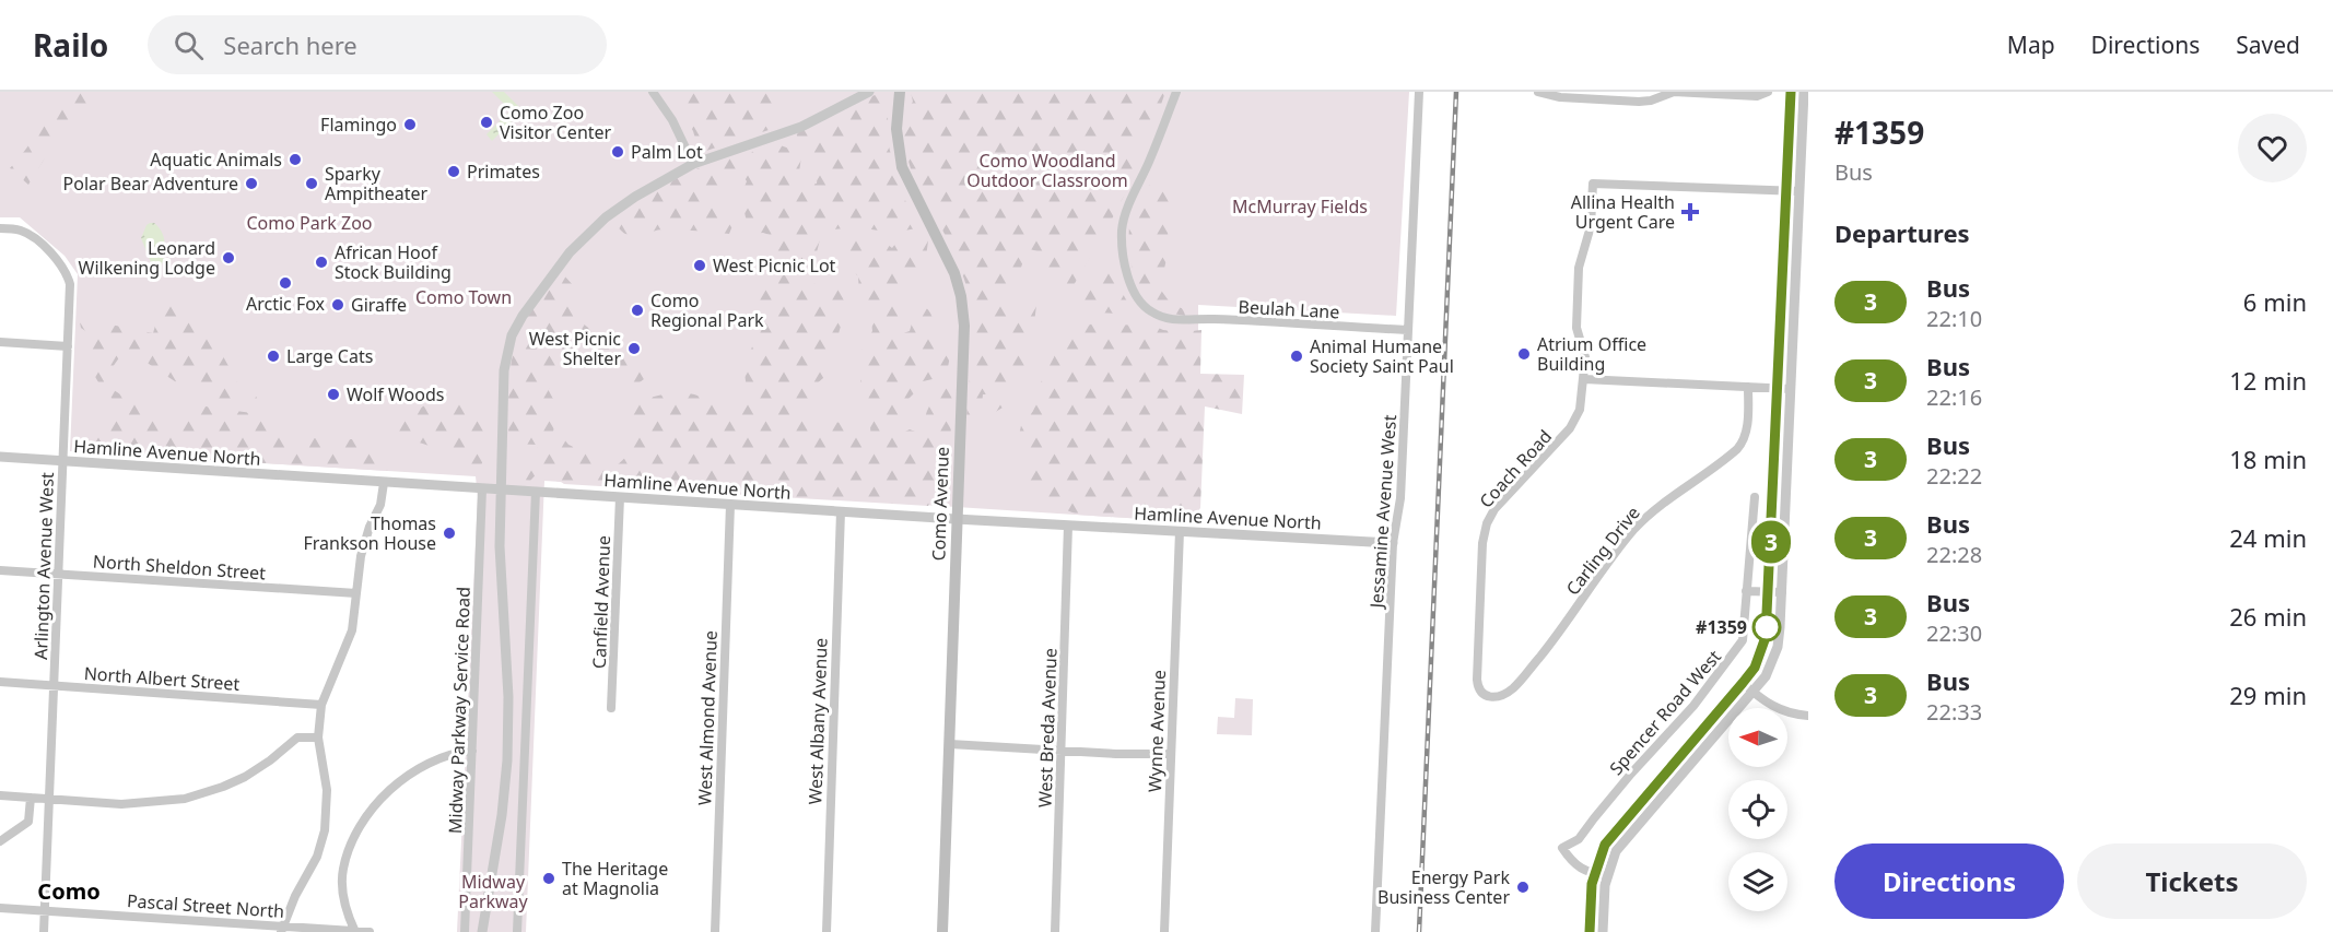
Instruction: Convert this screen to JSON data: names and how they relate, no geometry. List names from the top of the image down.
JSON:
{
  "streets": {
    "main road": ["Como Avenue"],
    "street": [
      "Beulah Lane",
      "Hamline Avenue North",
      "Coach Road",
      "Jessamine Avenue West",
      "Carling Drive",
      "Arlington Avenue West",
      "North Sheldon Street",
      "Canfield Avenue",
      "North Albert Street",
      "Midway Parkway Service Road",
      "Spencer Road West",
      "West Almond Avenue",
      "West Albany Avenue",
      "West Breda Avenue",
      "Wynne Avenue",
      "Pascal Street North"
    ]
  },
  "crossings": [
    ["Beulah Lane", "Jessamine Avenue West"],
    ["Hamline Avenue North", "Como Avenue"],
    ["Hamline Avenue North", "Jessamine Avenue West"],
    ["Hamline Avenue North", "Arlington Avenue West"],
    ["Hamline Avenue North", "Canfield Avenue"],
    ["Hamline Avenue North", "Midway Parkway Service Road"],
    ["Hamline Avenue North", "West Almond Avenue"],
    ["Hamline Avenue North", "West Albany Avenue"],
    ["Hamline Avenue North", "West Breda Avenue"],
    ["Hamline Avenue North", "Wynne Avenue"],
    ["Coach Road", "Carling Drive"],
    ["Arlington Avenue West", "North Sheldon Street"],
    ["Arlington Avenue West", "North Albert Street"],
    ["Arlington Avenue West", "Pascal Street North"]
  ],
  "districts": ["Como"],
  "parks": [
    "Como Woodland Outdoor Classroom",
    "McMurray Fields",
    "Como Park Zoo",
    "Como Town",
    "Midway Parkway"
  ],
  "places": {
    "other": [
      "Como Zoo Visitor Center",
      "Flamingo",
      "Palm Lot",
      "Aquatic Animals",
      "Primates",
      "Polar Bear Adventure",
      "Sparky Ampitheater",
      "Leonard Wilkening Lodge",
      "African Hoof Stock Building",
      "West Picnic Lot",
      "Arctic Fox",
      "Giraffe",
      "Como Regional Park",
      "West Picnic Shelter",
      "Atrium Office Building",
      "Large Cats",
      "Animal Humane Society Saint Paul",
      "Wolf Woods",
      "Thomas Frankson House",
      "#1359",
      "The Heritage at Magnolia",
      "Energy Park Business Center"
    ],
    "health": ["Allina Health Urgent Care"]
  },
  "lines": ["bus line 3"],
  "north": "left",
  "page": {
    "header": "Railo",
    "search": "Search here",
    "nav": ["Map", "Directions", "Saved"],
    "on_map": "3",
    "heading": [
      ["#1359", "Bus"],
      "Departures"
    ],
    "list": [
      {
        "mark": "3",
        "name": "Bus",
        "note": "22:10",
        "value": "6 min"
      },
      {
        "mark": "3",
        "name": "Bus",
        "note": "22:16",
        "value": "12 min"
      },
      {
        "mark": "3",
        "name": "Bus",
        "note": "22:22",
        "value": "18 min"
      },
      {
        "mark": "3",
        "name": "Bus",
        "note": "22:28",
        "value": "24 min"
      },
      {
        "mark": "3",
        "name": "Bus",
        "note": "22:30",
        "value": "26 min"
      },
      {
        "mark": "3",
        "name": "Bus",
        "note": "22:33",
        "value": "29 min"
      }
    ],
    "buttons": ["Directions", "Tickets"]
  }
}
